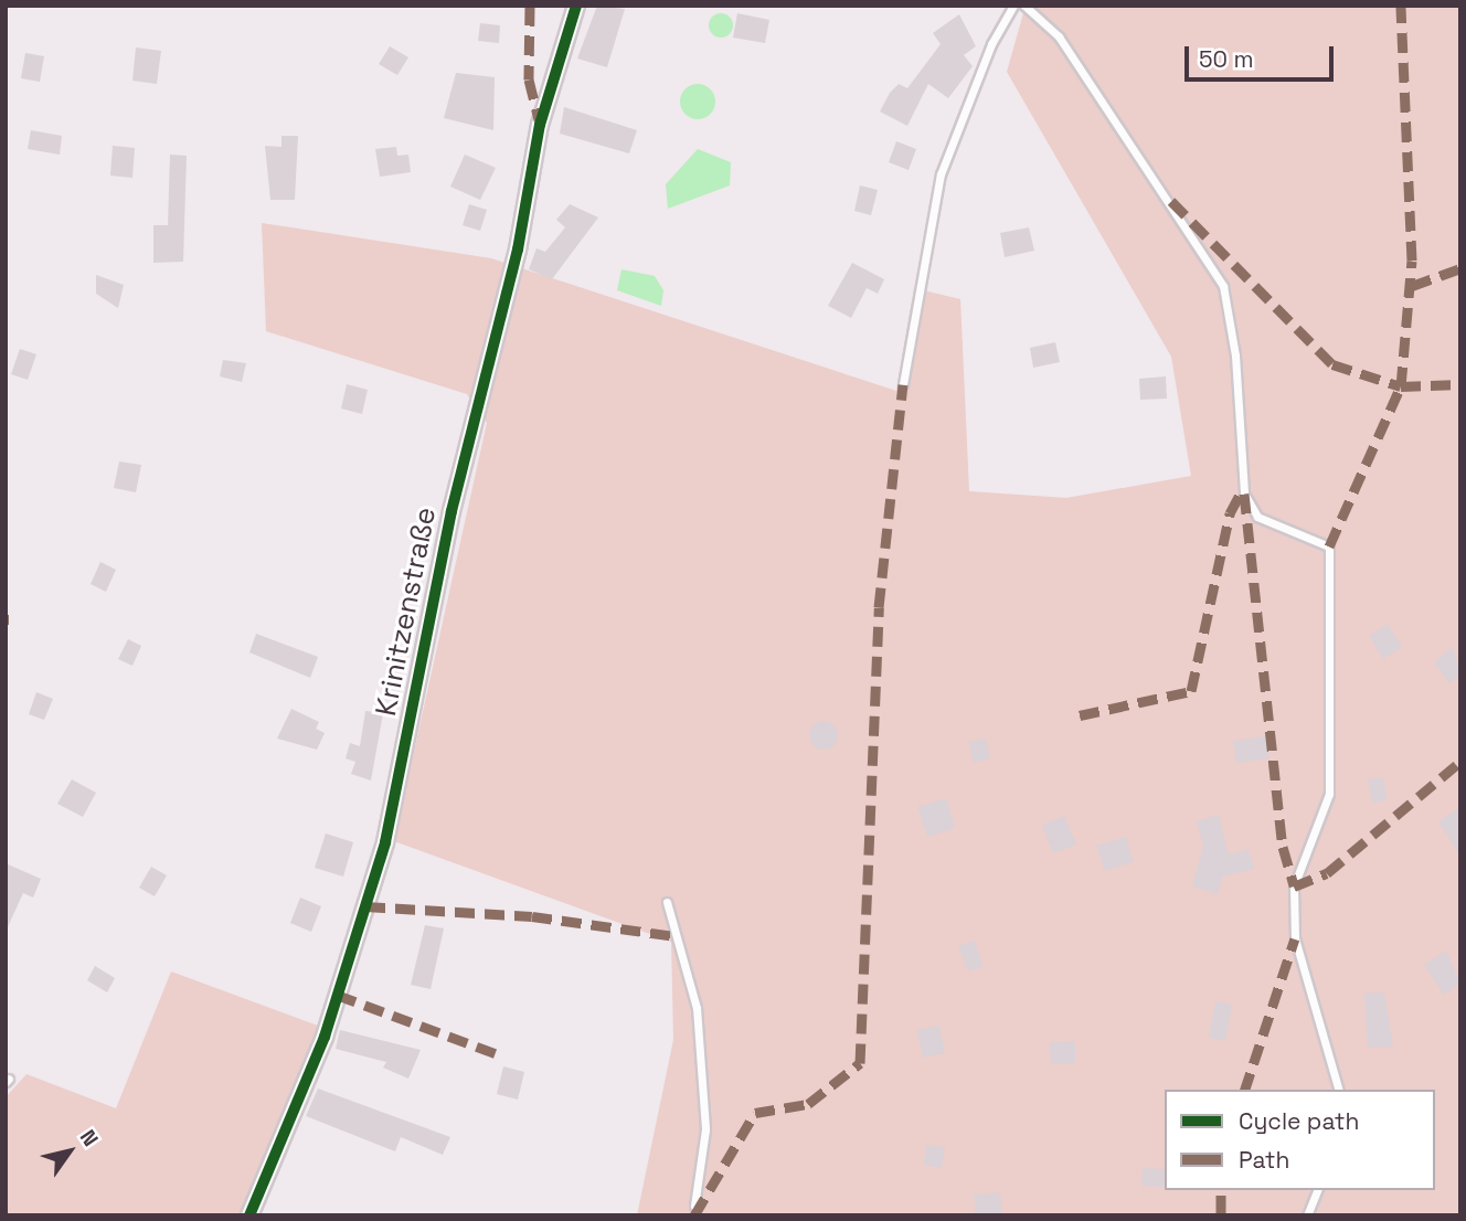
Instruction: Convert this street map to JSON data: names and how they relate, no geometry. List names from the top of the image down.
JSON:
{
  "streets": {
    "street": ["Krinitzenstraße"]
  },
  "legend": ["Cycle path", "Path"],
  "scale_bar": "50 m",
  "north": "top right"
}
